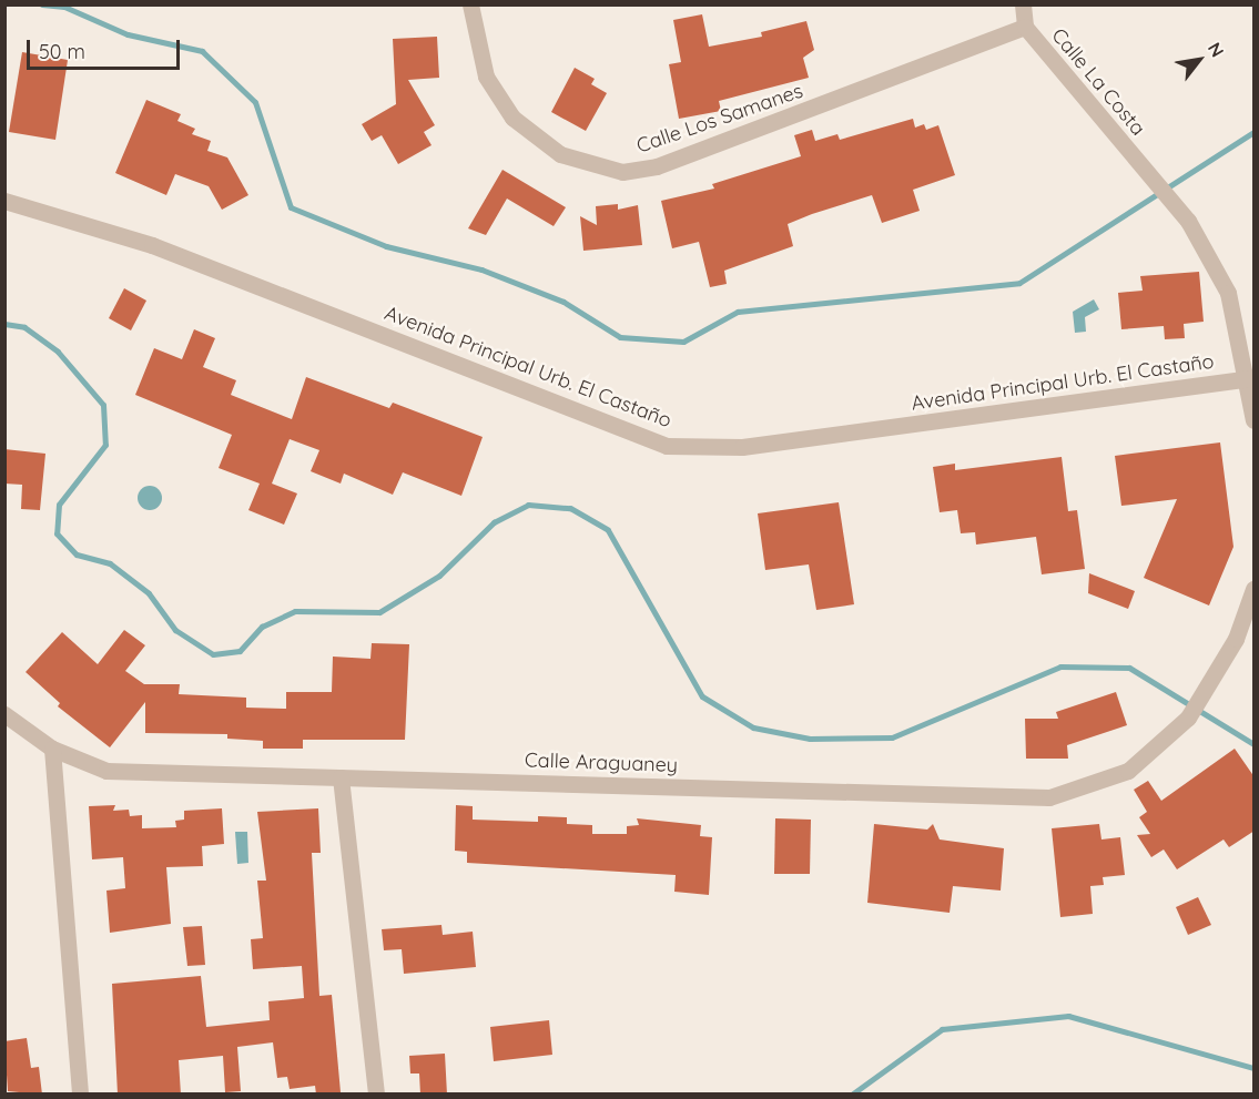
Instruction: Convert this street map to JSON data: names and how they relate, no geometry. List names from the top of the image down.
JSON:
{
  "streets": {
    "street": [
      "Calle La Costa",
      "Calle Los Samanes",
      "Avenida Principal Urb. El Castaño",
      "Calle Araguaney"
    ]
  },
  "crossings": [
    ["Calle La Costa", "Calle Los Samanes"],
    ["Calle La Costa", "Avenida Principal Urb. El Castaño"]
  ],
  "scale_bar": "50 m",
  "north": "top right"
}
